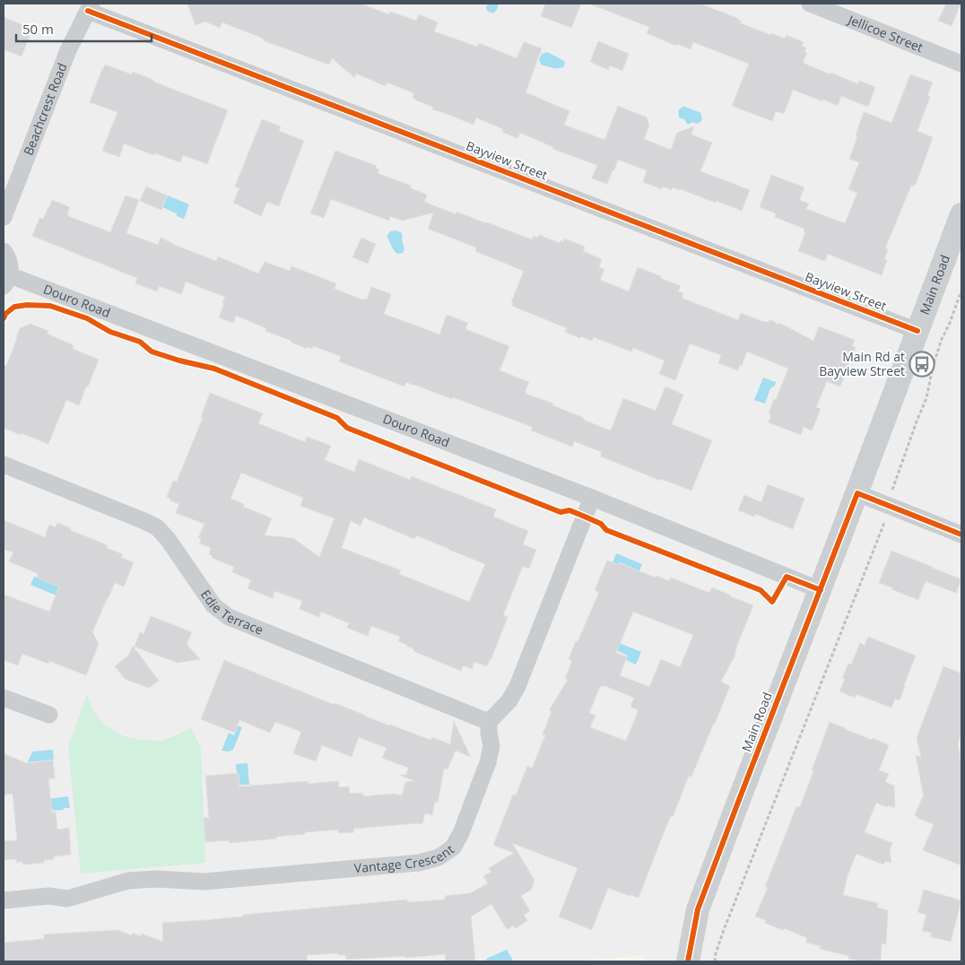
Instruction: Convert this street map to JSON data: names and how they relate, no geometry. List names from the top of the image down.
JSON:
{
  "streets": {
    "main road": ["Main Road"],
    "street": [
      "Jellicoe Street",
      "Beachcrest Road",
      "Bayview Street",
      "Douro Road",
      "Edie Terrace",
      "Vantage Crescent"
    ]
  },
  "crossings": [
    ["Beachcrest Road", "Bayview Street"],
    ["Bayview Street", "Main Road"],
    ["Main Road", "Douro Road"],
    ["Edie Terrace", "Vantage Crescent"]
  ],
  "places": {
    "bus stop": ["Main Rd at Bayview Street"]
  },
  "scale_bar": "50 m"
}
